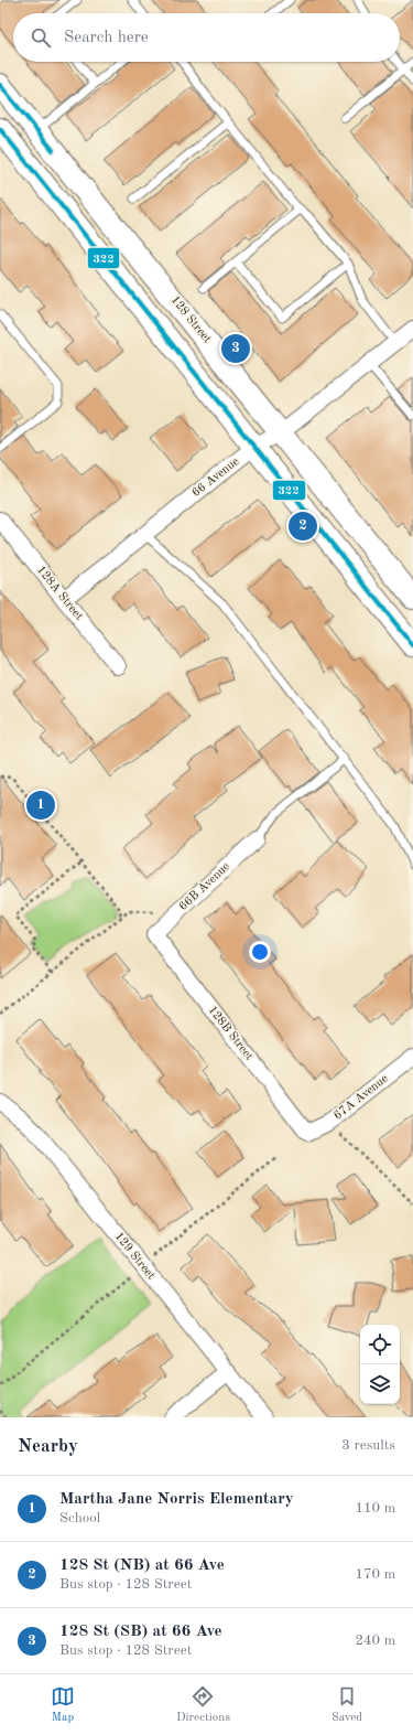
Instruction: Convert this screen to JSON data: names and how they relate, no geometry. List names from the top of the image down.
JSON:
{
  "streets": {
    "main road": ["128 Street"],
    "street": [
      "66 Avenue",
      "128A Street",
      "66B Avenue",
      "128B Street",
      "67A Avenue",
      "129 Street"
    ]
  },
  "crossings": [
    ["128 Street", "66 Avenue"],
    ["66 Avenue", "128A Street"],
    ["66B Avenue", "128B Street"],
    ["128B Street", "67A Avenue"]
  ],
  "lines": ["transit line 322"],
  "page": {
    "search": "Search here",
    "pins": ["3", "2", "1"],
    "heading": ["Nearby", "3 results"],
    "list": [
      {
        "mark": "1",
        "name": "Martha Jane Norris Elementary",
        "note": "School",
        "value": "110 m"
      },
      {
        "mark": "2",
        "name": "128 St (NB) at 66 Ave",
        "note": "Bus stop · 128 Street",
        "value": "170 m"
      },
      {
        "mark": "3",
        "name": "128 St (SB) at 66 Ave",
        "note": "Bus stop · 128 Street",
        "value": "240 m"
      }
    ],
    "nav": ["Map", "Directions", "Saved"]
  }
}
